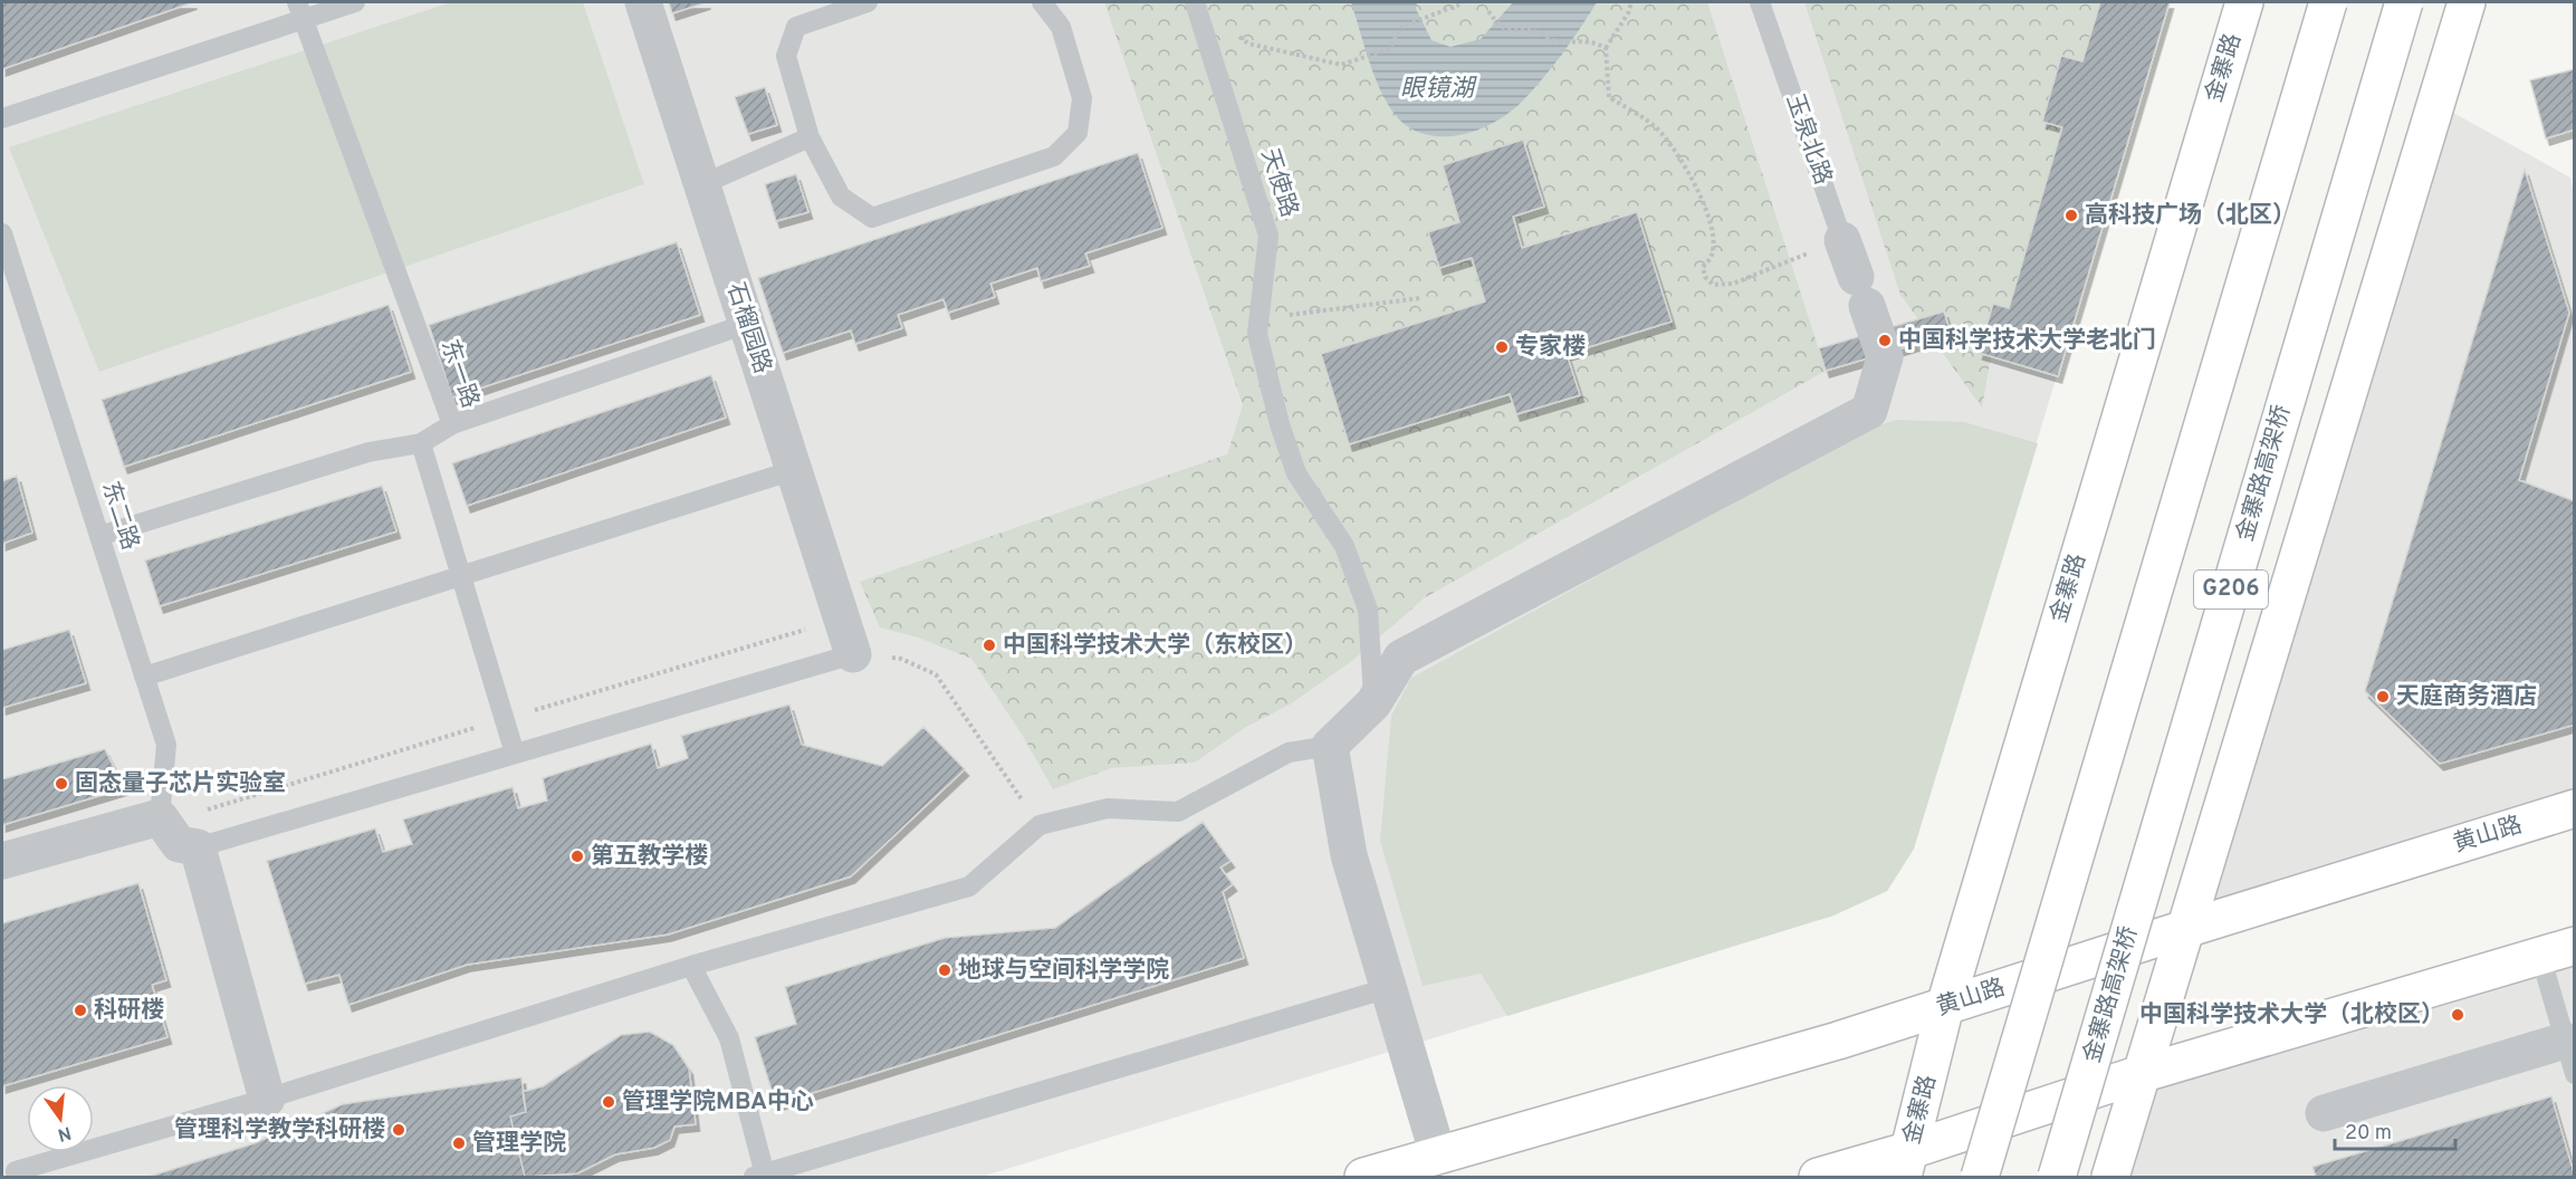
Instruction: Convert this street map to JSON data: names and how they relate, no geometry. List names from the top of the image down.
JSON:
{
  "streets": {
    "main road": [
      "金寨路",
      "金寨路高架桥",
      "G206",
      "黄山路"
    ],
    "street": ["玉泉北路", "石榴园路"],
    "lane": ["天使路", "东一路", "东二路"]
  },
  "crossings": [
    ["金寨路", "黄山路"],
    ["玉泉北路", "天使路"]
  ],
  "water": ["眼镜湖"],
  "places": [
    "高科技广场（北区）",
    "中国科学技术大学老北门",
    "专家楼",
    "中国科学技术大学（东校区）",
    "天庭商务酒店",
    "固态量子芯片实验室",
    "第五教学楼",
    "地球与空间科学学院",
    "科研楼",
    "中国科学技术大学（北校区）",
    "管理学院MBA中心",
    "管理科学教学科研楼",
    "管理学院"
  ],
  "scale_bar": "20 m",
  "north": "bottom"
}
